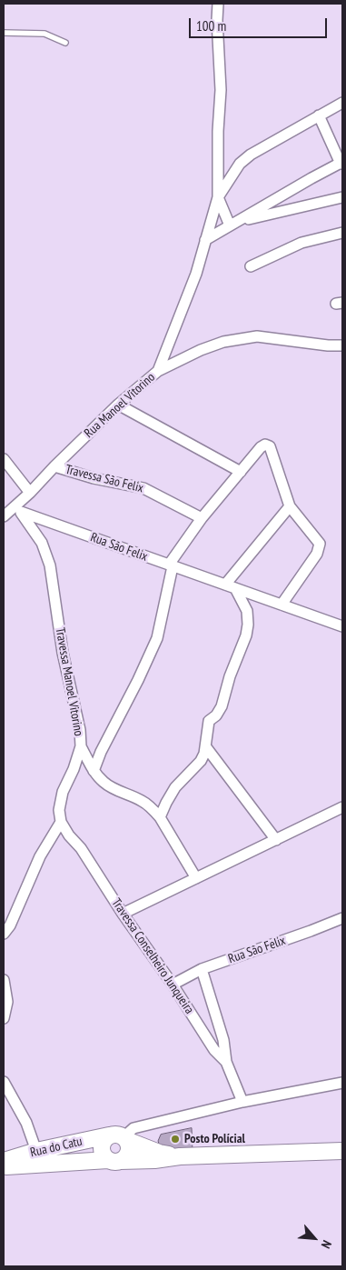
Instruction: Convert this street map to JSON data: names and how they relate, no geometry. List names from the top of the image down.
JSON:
{
  "streets": {
    "main road": ["Rua do Catu"],
    "street": [
      "Rua Manoel Vitorino",
      "Travessa São Felix",
      "Rua São Felix",
      "Travessa Manoel Vitorino",
      "Travessa Conselheiro Junqueira"
    ]
  },
  "crossings": [
    ["Rua Manoel Vitorino", "Travessa São Felix"],
    ["Rua Manoel Vitorino", "Rua São Felix"],
    ["Rua Manoel Vitorino", "Travessa Manoel Vitorino"],
    ["Rua São Felix", "Travessa Manoel Vitorino"],
    ["Rua São Felix", "Travessa Conselheiro Junqueira"],
    ["Travessa Manoel Vitorino", "Travessa Conselheiro Junqueira"]
  ],
  "places": ["Posto Polícial"],
  "scale_bar": "100 m",
  "north": "bottom right"
}
